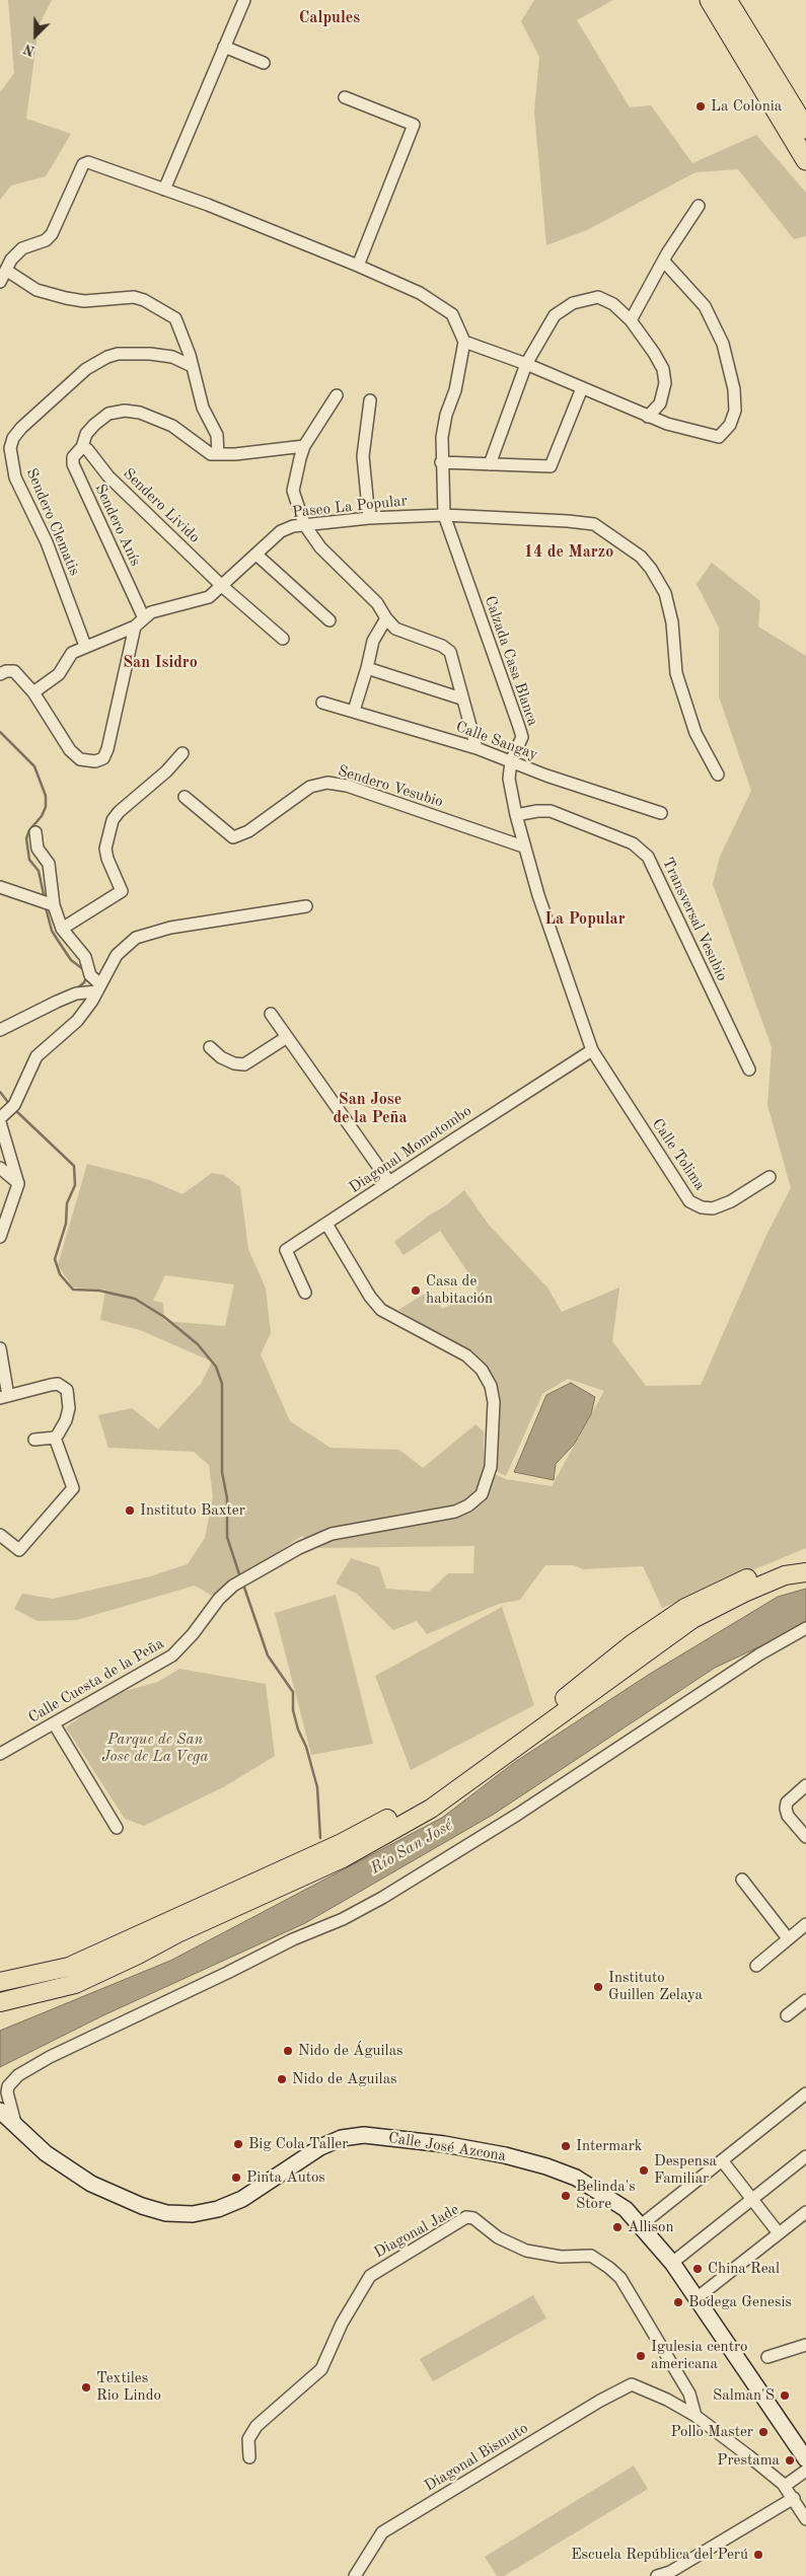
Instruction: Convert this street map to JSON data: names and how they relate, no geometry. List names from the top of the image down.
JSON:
{
  "streets": {
    "main road": ["Calle José Azcona"],
    "street": [
      "Sendero Livido",
      "Paseo La Popular",
      "Sendero Clematis",
      "Sendero Anís",
      "Calzada Casa Blanca",
      "Calle Sangay",
      "Sendero Vesubio",
      "Transversal Vesubio",
      "Diagonal Momotombo",
      "Calle Tolima",
      "Calle Cuesta de la Peña",
      "Diagonal Jade",
      "Diagonal Bismuto"
    ]
  },
  "crossings": [
    ["Sendero Livido", "Paseo La Popular"],
    ["Sendero Livido", "Sendero Anís"],
    ["Paseo La Popular", "Sendero Clematis"],
    ["Paseo La Popular", "Sendero Anís"],
    ["Paseo La Popular", "Calzada Casa Blanca"],
    ["Calzada Casa Blanca", "Calle Sangay"],
    ["Calzada Casa Blanca", "Sendero Vesubio"],
    ["Calzada Casa Blanca", "Transversal Vesubio"],
    ["Calzada Casa Blanca", "Diagonal Momotombo"],
    ["Calzada Casa Blanca", "Calle Tolima"],
    ["Diagonal Momotombo", "Calle Tolima"],
    ["Diagonal Momotombo", "Calle Cuesta de la Peña"],
    ["Diagonal Jade", "Diagonal Bismuto"]
  ],
  "districts": [
    "Calpules",
    "14 de Marzo",
    "San Isidro",
    "La Popular",
    "San Jose de la Peña"
  ],
  "water": ["Río San José"],
  "parks": ["Parque de San Jose de La Vega"],
  "places": [
    "La Colonia",
    "Casa de habitación",
    "Instituto Baxter",
    "Instituto Guillen Zelaya",
    "Nido de Águilas",
    "Nido de Aguilas",
    "Big Cola Taller",
    "Intermark",
    "Despensa Familiar",
    "Pinta Autos",
    "Belinda's Store",
    "Allison",
    "China Real",
    "Bodega Genesis",
    "Igulesia centro americana",
    "Textiles Rio Lindo",
    "Salman'S",
    "Pollo Master",
    "Prestama",
    "Escuela República del Perú"
  ],
  "north": "bottom left"
}
